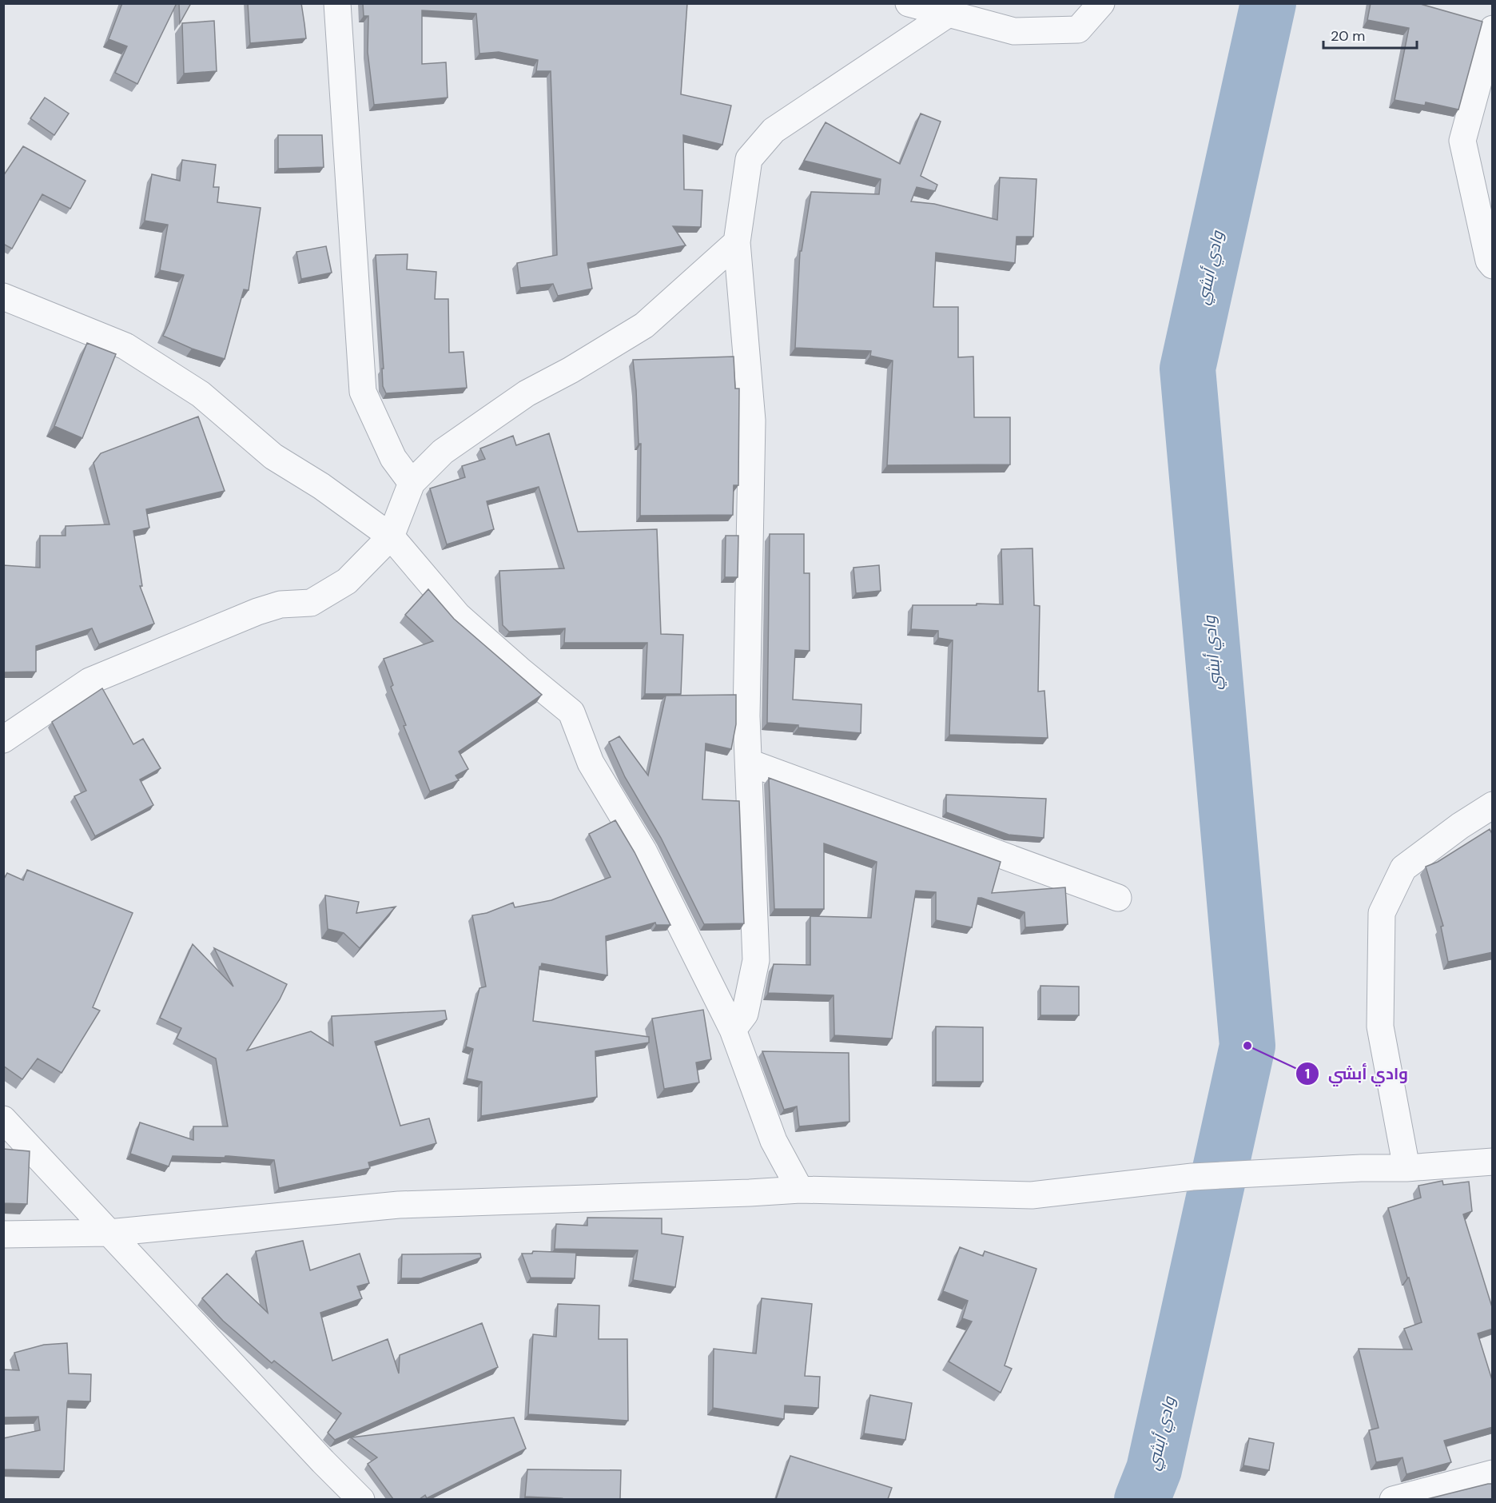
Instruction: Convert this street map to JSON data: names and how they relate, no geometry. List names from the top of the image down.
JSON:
{
  "water": ["وادي أبشي"],
  "places": ["وادي أبشي"],
  "scale_bar": "20 m"
}
